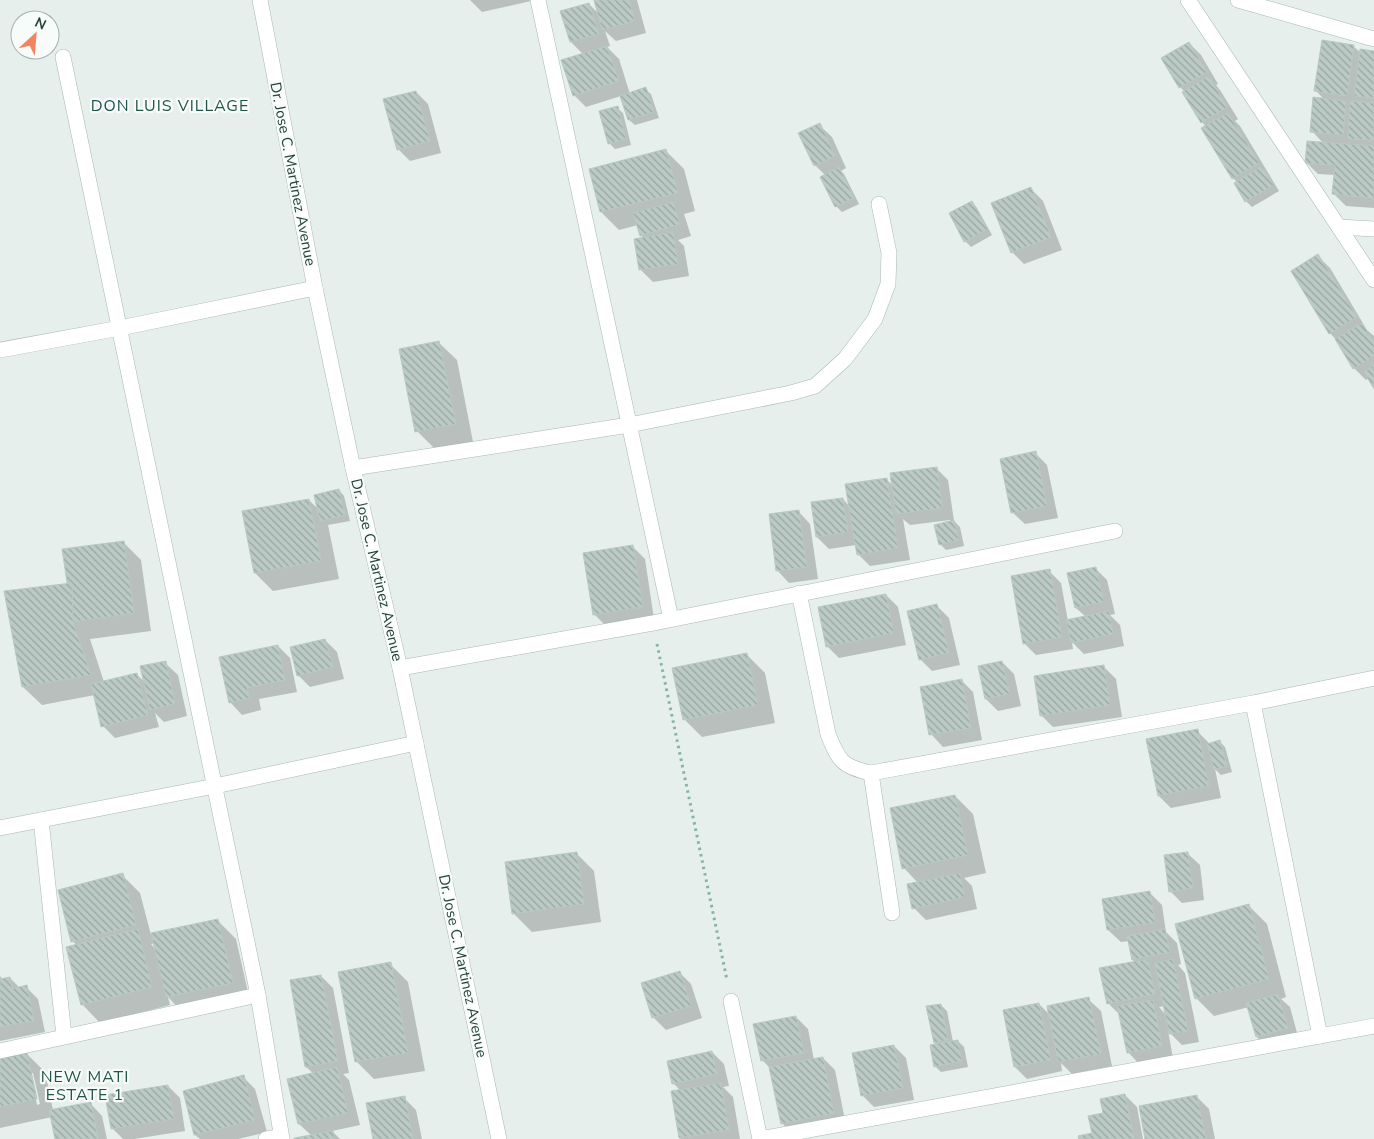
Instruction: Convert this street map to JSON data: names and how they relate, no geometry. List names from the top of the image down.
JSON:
{
  "streets": {
    "street": ["Dr. Jose C. Martinez Avenue"]
  },
  "districts": ["DON LUIS VILLAGE", "NEW MATI ESTATE 1"],
  "north": "top right"
}
